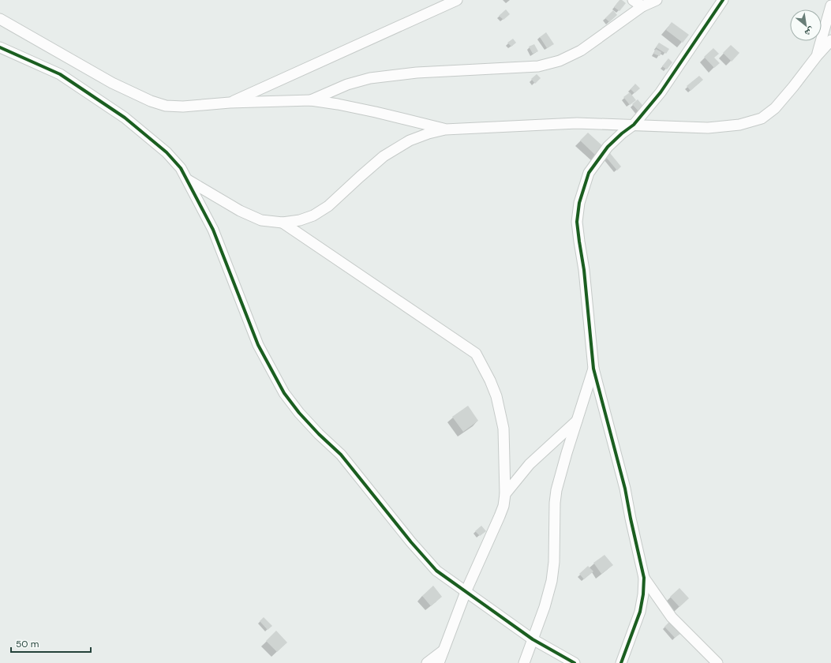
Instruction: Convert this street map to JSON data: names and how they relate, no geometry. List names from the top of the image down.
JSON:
{
  "scale_bar": "50 m",
  "north": "bottom right"
}
